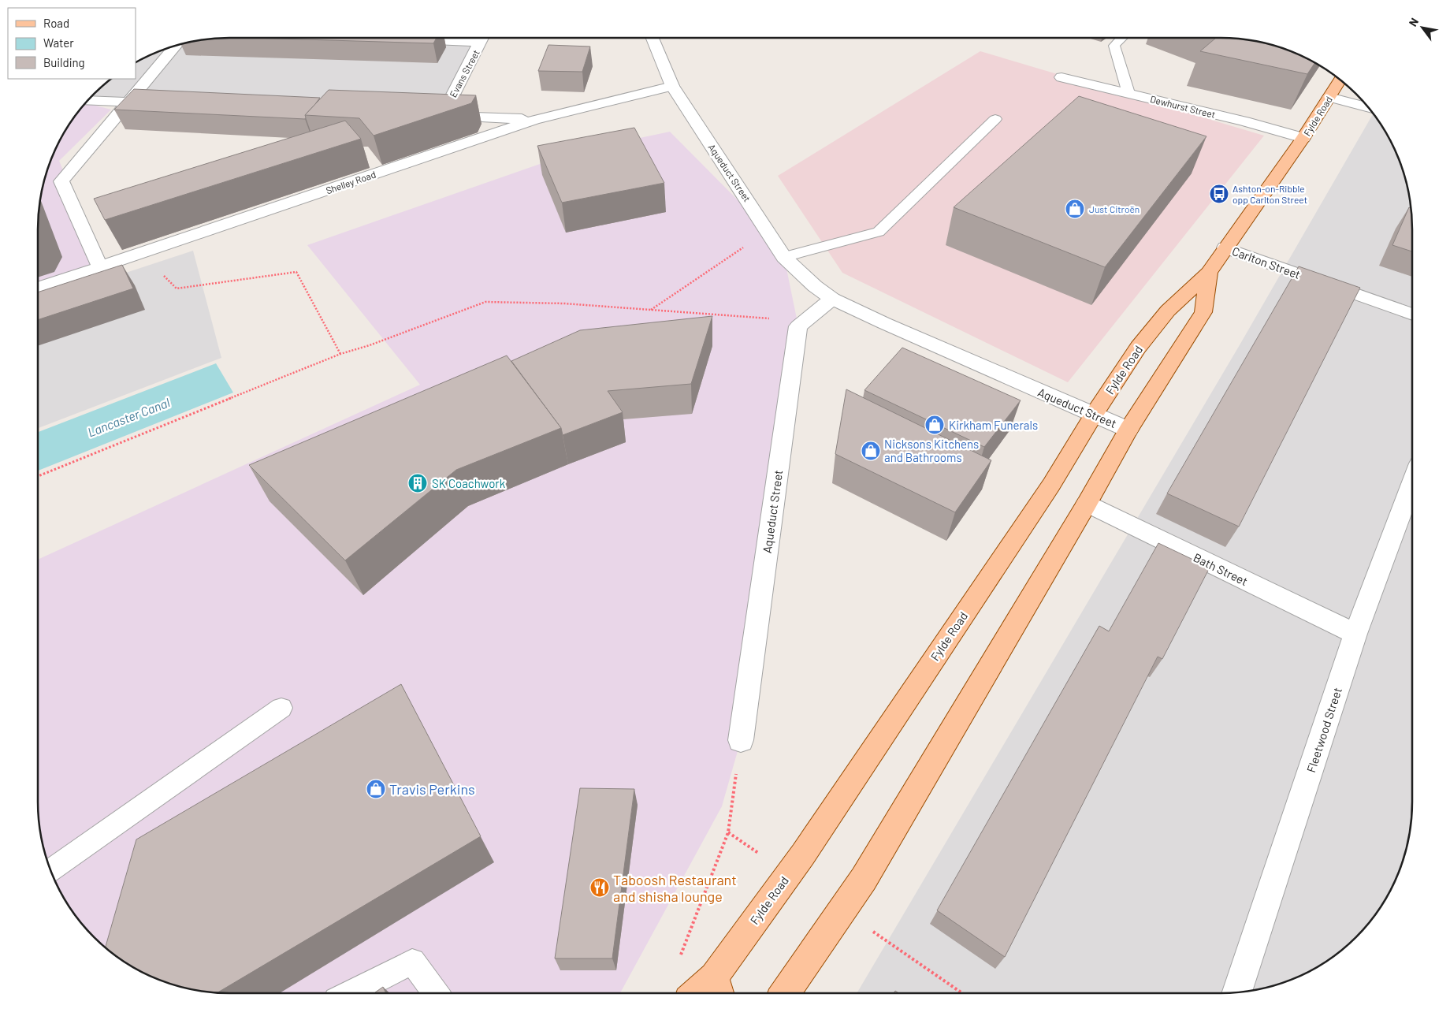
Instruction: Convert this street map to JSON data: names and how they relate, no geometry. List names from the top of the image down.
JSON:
{
  "streets": {
    "main road": ["Fylde Road"],
    "street": [
      "Evans Street",
      "Dewhurst Street",
      "Aqueduct Street",
      "Shelley Road",
      "Carlton Street",
      "Bath Street",
      "Fleetwood Street"
    ]
  },
  "crossings": [
    ["Dewhurst Street", "Fylde Road"],
    ["Fylde Road", "Aqueduct Street"],
    ["Fylde Road", "Carlton Street"],
    ["Fylde Road", "Bath Street"],
    ["Aqueduct Street", "Shelley Road"],
    ["Bath Street", "Fleetwood Street"]
  ],
  "water": ["Lancaster Canal"],
  "places": {
    "bus stop": ["Ashton-on-Ribble opp Carlton Street"],
    "shop": [
      "Just Citroën",
      "Kirkham Funerals",
      "Nicksons Kitchens and Bathrooms",
      "Travis Perkins"
    ],
    "building": ["SK Coachwork"],
    "restaurant": ["Taboosh Restaurant and shisha lounge"]
  },
  "legend": ["Road", "Water", "Building"],
  "north": "top left"
}
